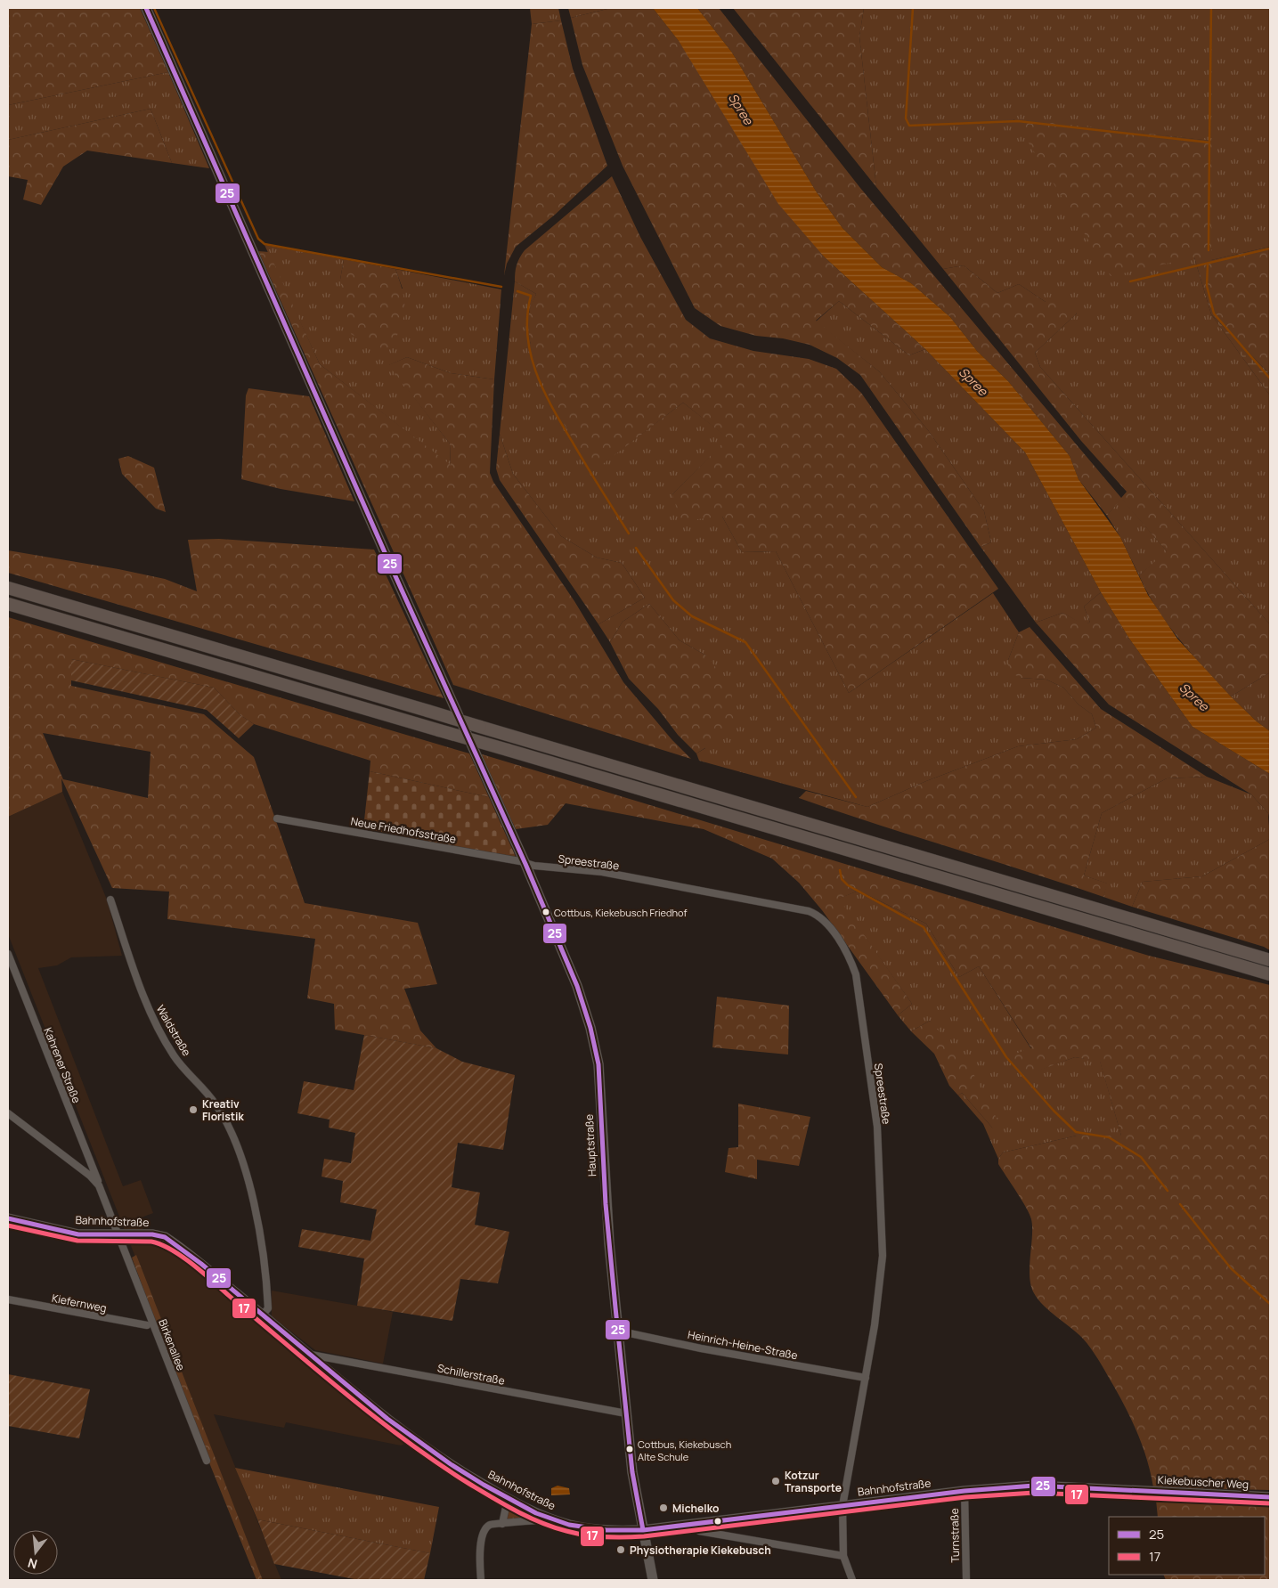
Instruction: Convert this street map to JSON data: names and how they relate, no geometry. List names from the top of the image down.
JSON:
{
  "streets": {
    "street": [
      "Neue Friedhofsstraße",
      "Spreestraße",
      "Waldstraße",
      "Kahrener Straße",
      "Hauptstraße",
      "Bahnhofstraße",
      "Kiefernweg",
      "Birkenallee",
      "Heinrich-Heine-Straße",
      "Schillerstraße",
      "Kiekebuscher Weg",
      "Turnstraße"
    ]
  },
  "crossings": [
    ["Neue Friedhofsstraße", "Spreestraße"],
    ["Neue Friedhofsstraße", "Hauptstraße"],
    ["Spreestraße", "Hauptstraße"],
    ["Spreestraße", "Bahnhofstraße"],
    ["Spreestraße", "Heinrich-Heine-Straße"],
    ["Waldstraße", "Bahnhofstraße"],
    ["Kahrener Straße", "Bahnhofstraße"],
    ["Kahrener Straße", "Birkenallee"],
    ["Hauptstraße", "Bahnhofstraße"],
    ["Hauptstraße", "Heinrich-Heine-Straße"],
    ["Hauptstraße", "Schillerstraße"],
    ["Bahnhofstraße", "Birkenallee"],
    ["Bahnhofstraße", "Schillerstraße"],
    ["Bahnhofstraße", "Kiekebuscher Weg"],
    ["Bahnhofstraße", "Turnstraße"]
  ],
  "water": ["Spree"],
  "places": [
    "Cottbus, Kiekebusch Friedhof",
    "Kreativ Floristik",
    "Cottbus, Kiekebusch Alte Schule",
    "Kotzur Transporte",
    "Michelko",
    "Physiotherapie Kiekebusch"
  ],
  "lines": ["transit line 25", "transit line 17"],
  "legend": ["25", "17"],
  "north": "bottom"
}
